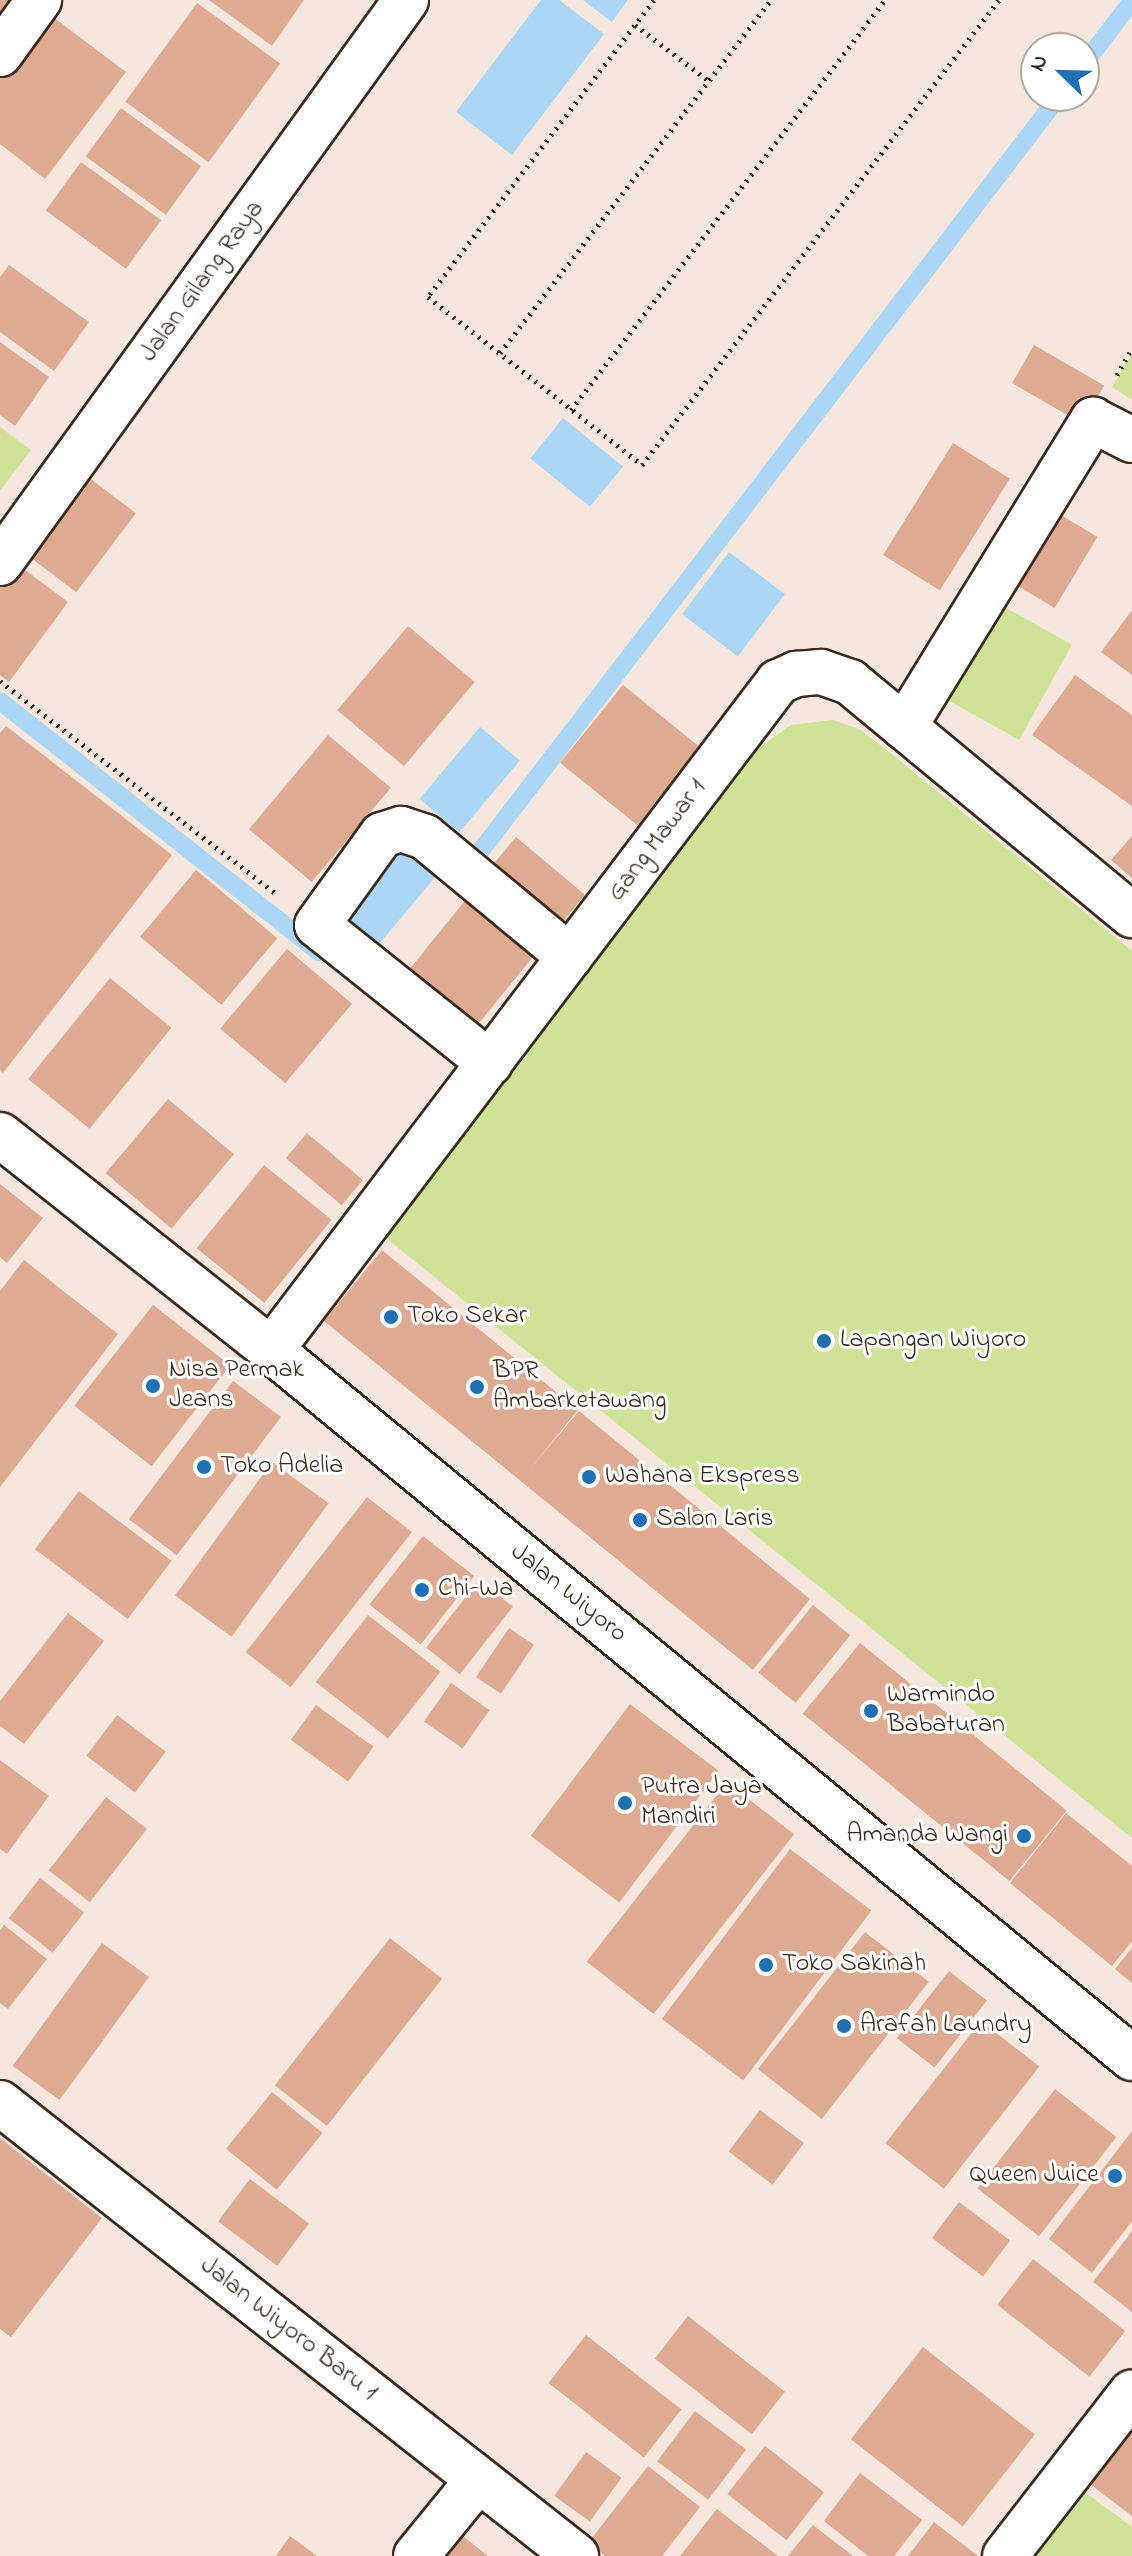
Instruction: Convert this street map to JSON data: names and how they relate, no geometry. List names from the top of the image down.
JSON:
{
  "streets": {
    "street": [
      "Jalan Gilang Raya",
      "Gang Mawar 1",
      "Jalan Wiyoro",
      "Jalan Wiyoro Baru 1"
    ]
  },
  "crossings": [
    ["Gang Mawar 1", "Jalan Wiyoro"]
  ],
  "places": [
    "Toko Sekar",
    "Lapangan Wiyoro",
    "Nisa Permak Jeans",
    "BPR Ambarketawang",
    "Toko Adelia",
    "Wahana Ekspress",
    "Salon Laris",
    "Chi-Wa",
    "Warmindo Babaturan",
    "Putra Jaya Mandiri",
    "Amanda Wangi",
    "Toko Sakinah",
    "Arafah Laundry",
    "Queen Juice"
  ],
  "north": "top left"
}
